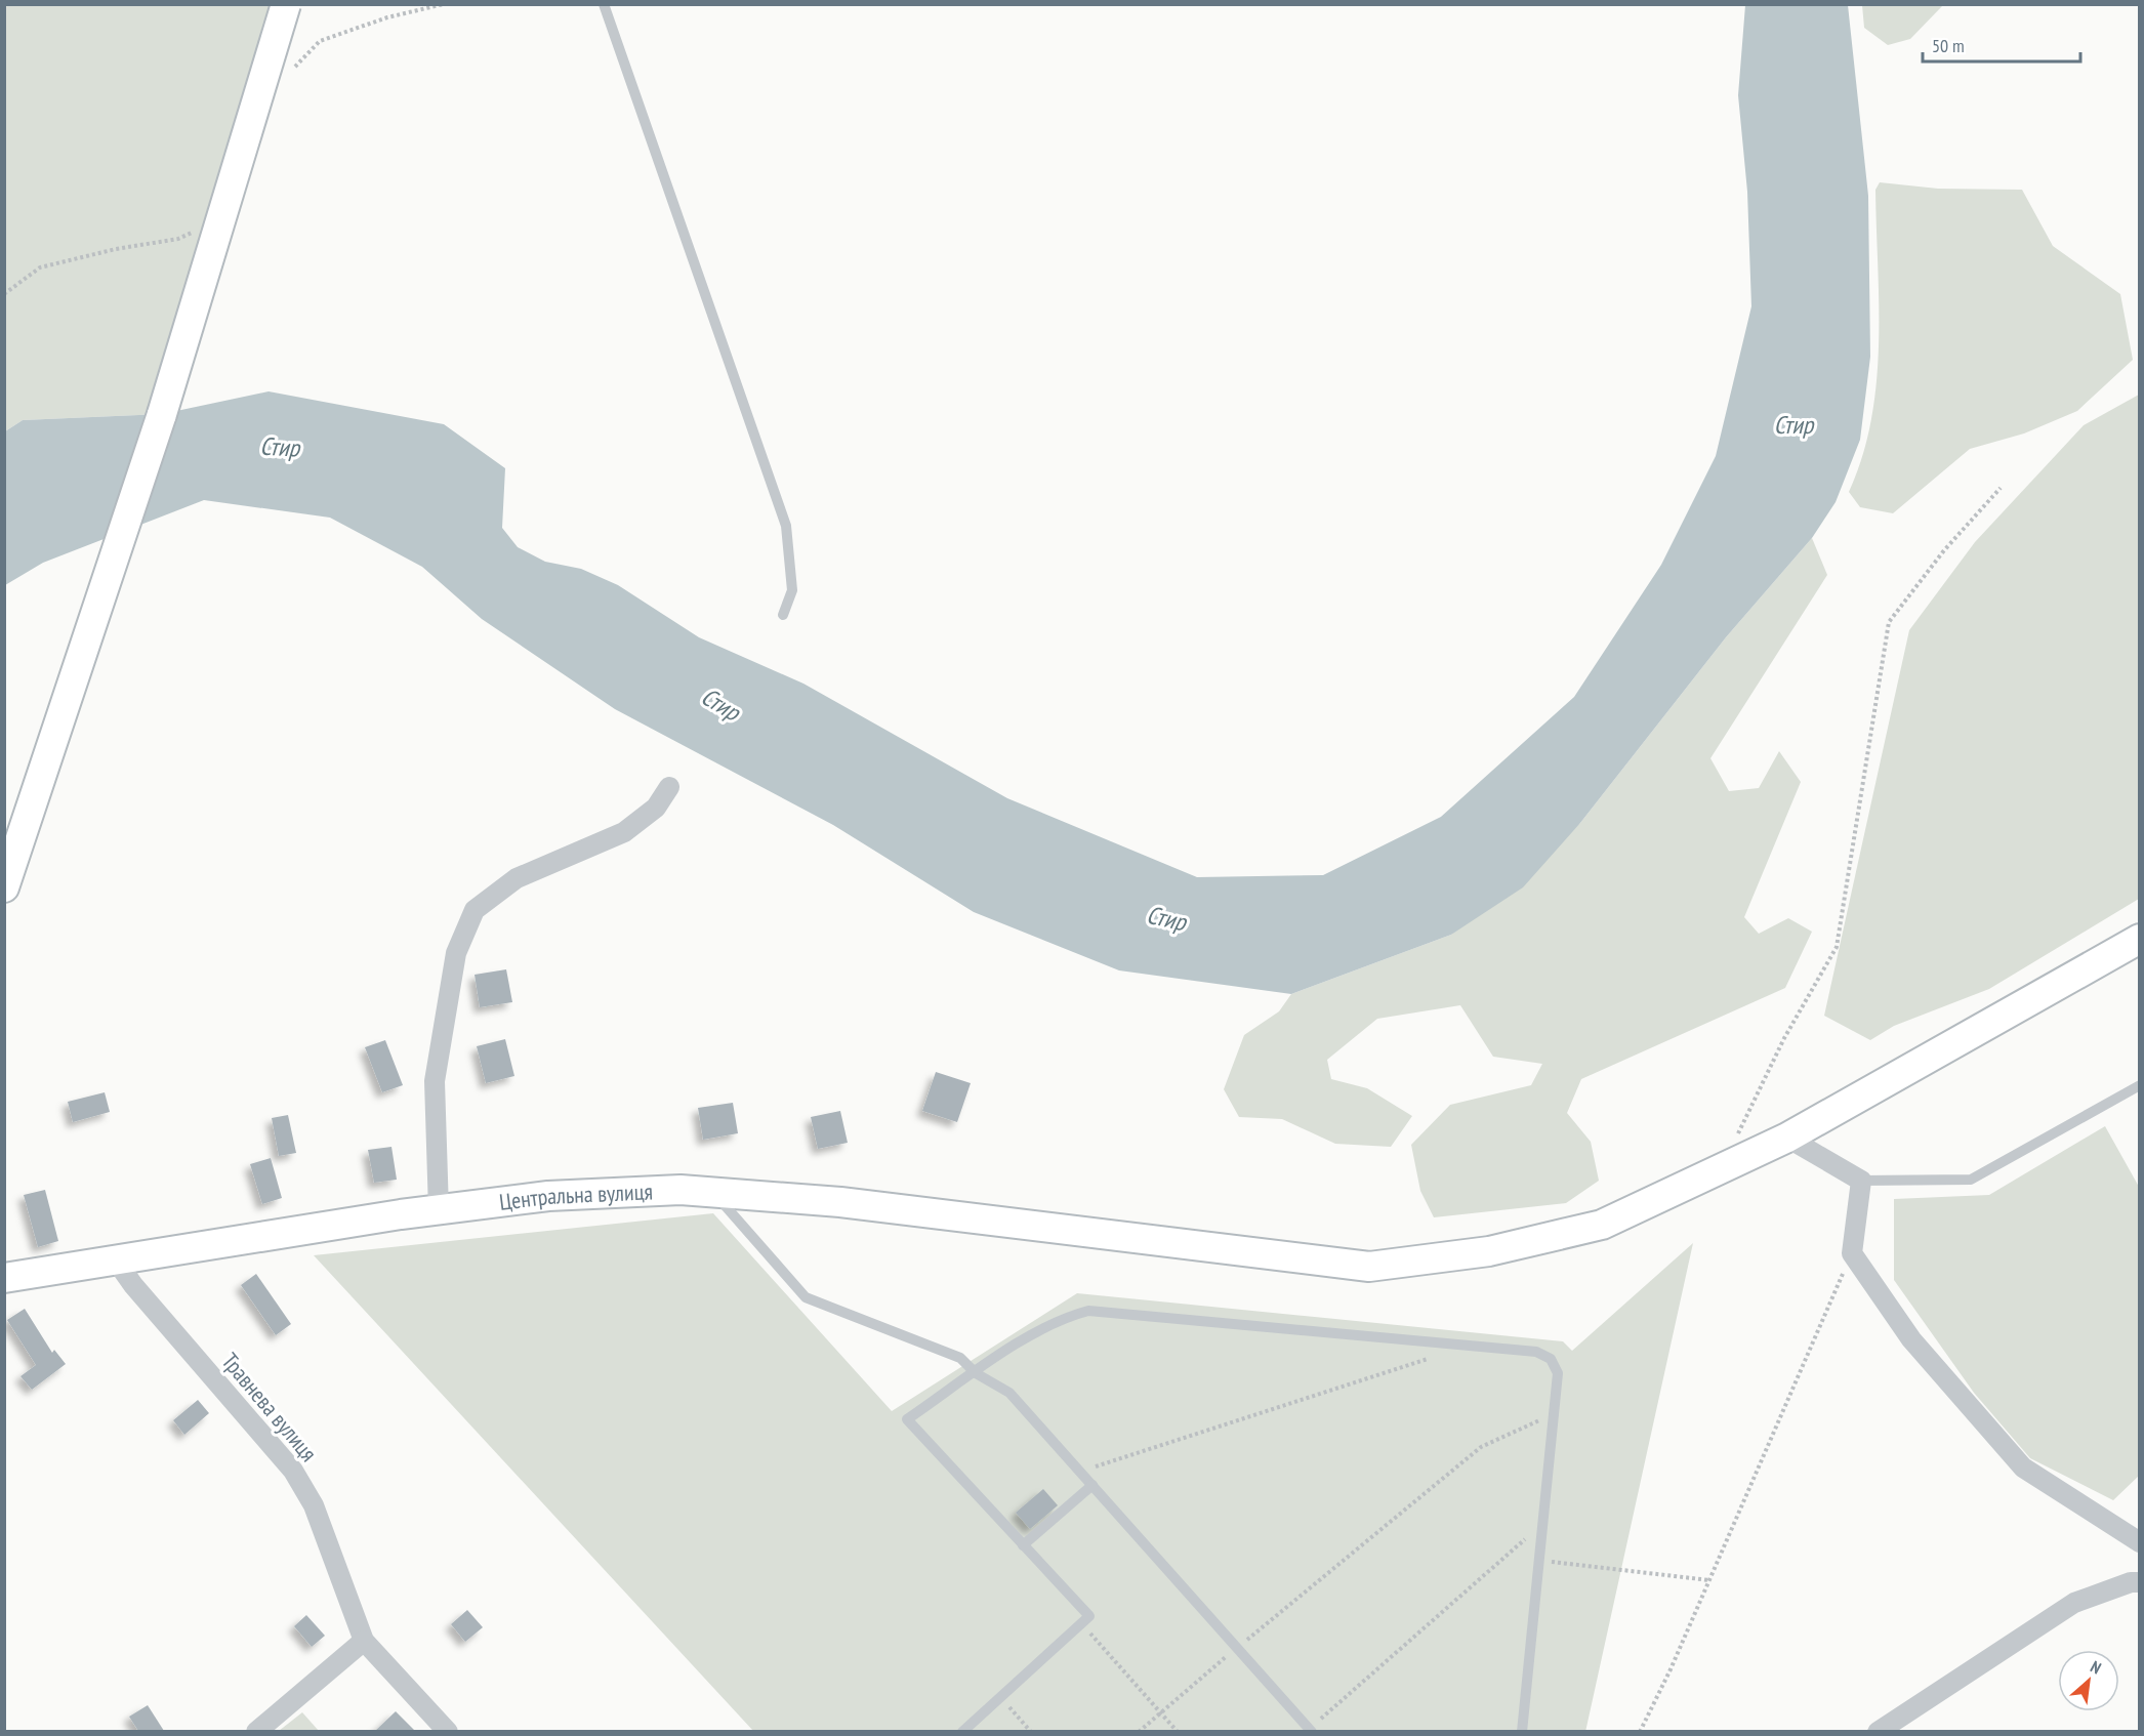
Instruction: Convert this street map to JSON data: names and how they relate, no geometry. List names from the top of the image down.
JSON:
{
  "streets": {
    "street": ["Центральна вулиця", "Травнева вулиця"]
  },
  "crossings": [
    ["Центральна вулиця", "Травнева вулиця"]
  ],
  "water": ["Стир"],
  "scale_bar": "50 m",
  "north": "top right"
}
